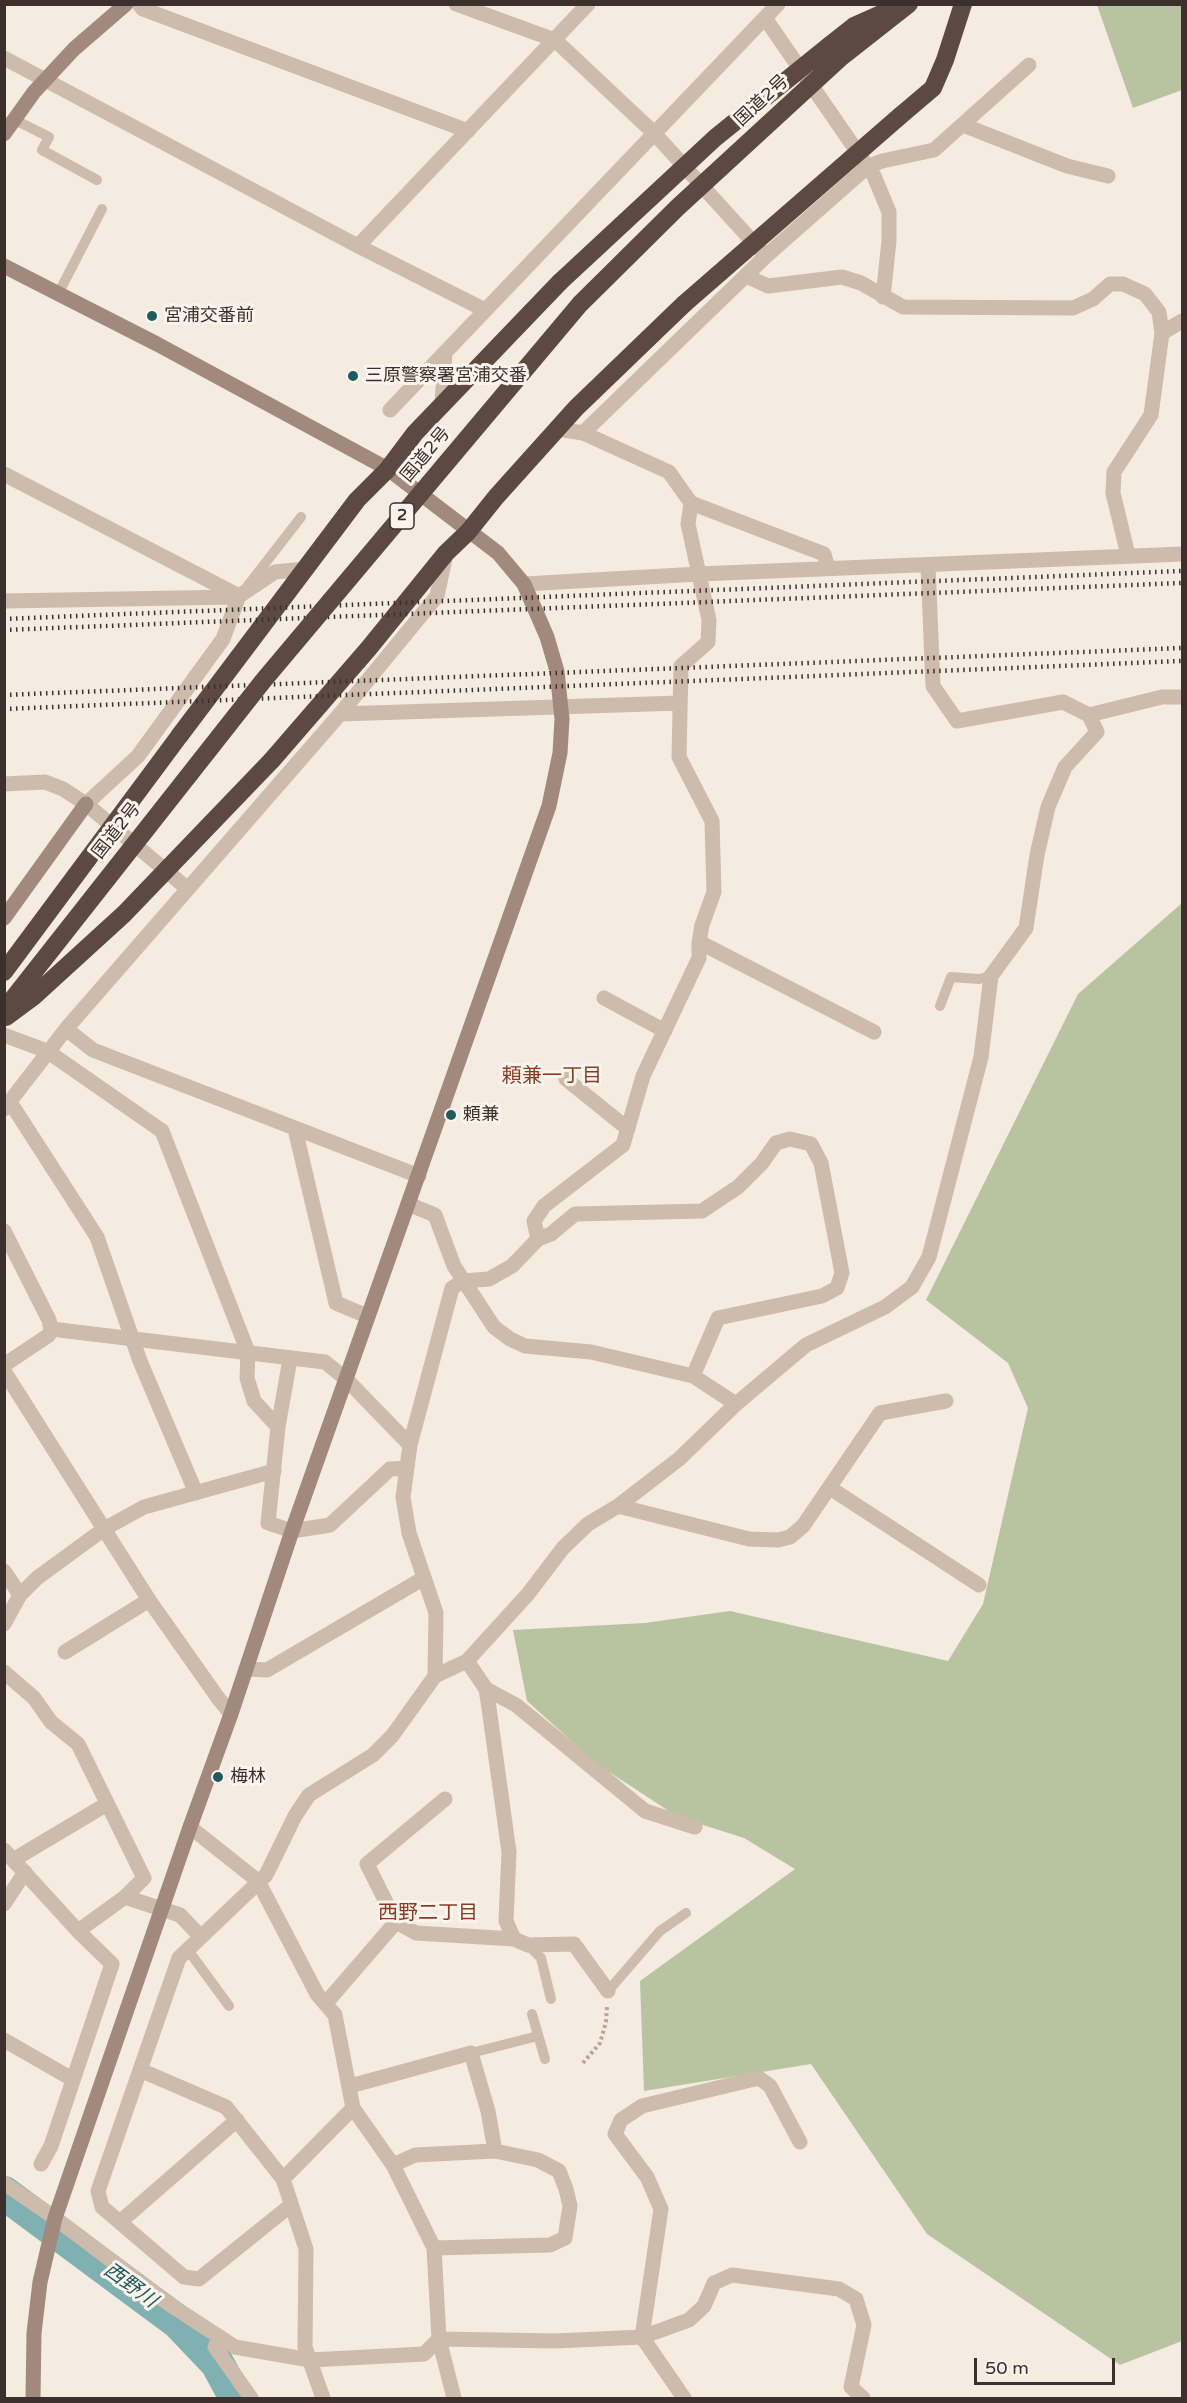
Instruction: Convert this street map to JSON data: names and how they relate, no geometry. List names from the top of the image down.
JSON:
{
  "streets": {
    "highway": ["国道2号", "2"]
  },
  "districts": ["頼兼一丁目", "西野二丁目"],
  "water": ["西野川"],
  "places": [
    "宮浦交番前",
    "三原警察署宮浦交番",
    "頼兼",
    "梅林"
  ],
  "scale_bar": "50 m"
}
